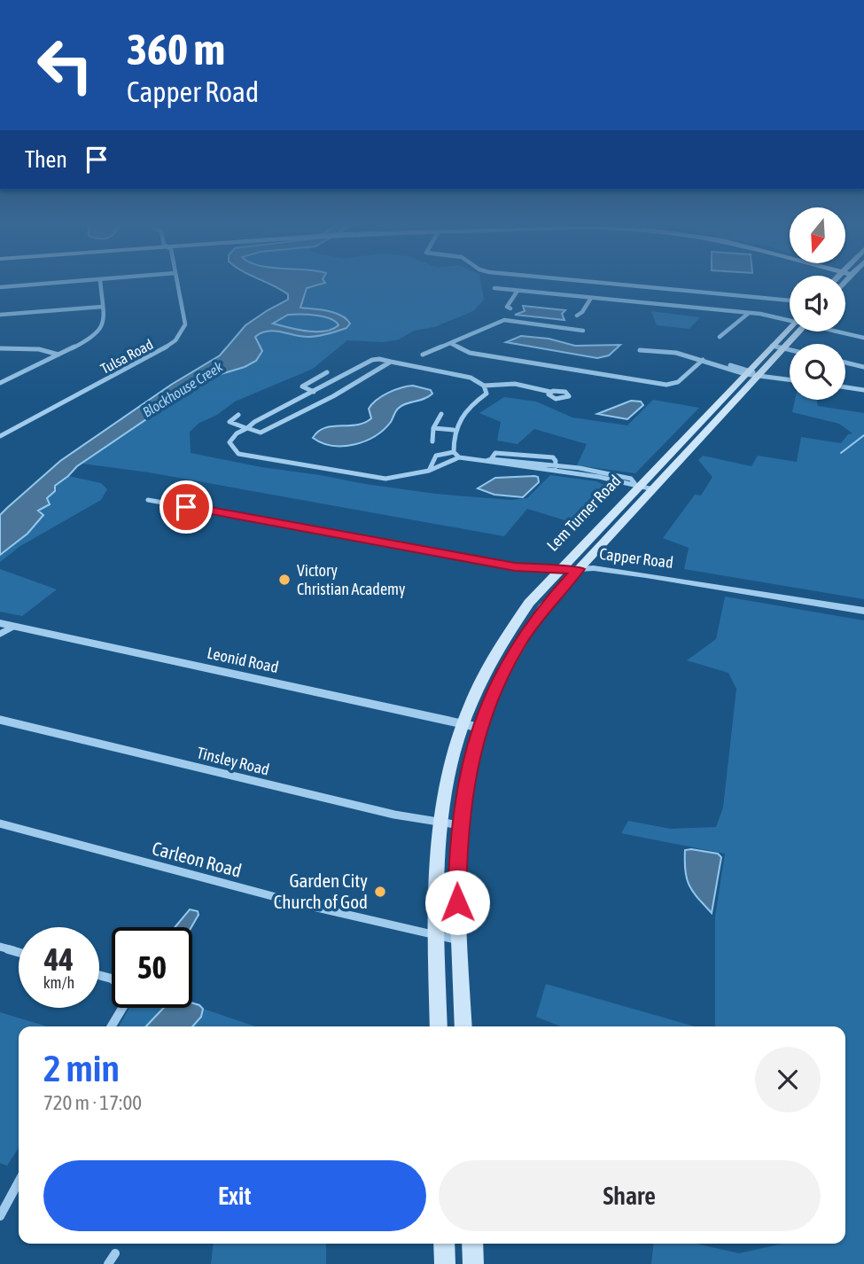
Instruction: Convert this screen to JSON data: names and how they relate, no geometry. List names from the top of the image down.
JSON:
{
  "streets": {
    "main road": ["Lem Turner Road"],
    "street": [
      "Tulsa Road",
      "Capper Road",
      "Leonid Road",
      "Tinsley Road",
      "Carleon Road"
    ]
  },
  "crossings": [
    ["Lem Turner Road", "Capper Road"],
    ["Lem Turner Road", "Leonid Road"],
    ["Lem Turner Road", "Tinsley Road"],
    ["Lem Turner Road", "Carleon Road"]
  ],
  "water": ["Blockhouse Creek"],
  "places": ["Victory Christian Academy", "Garden City Church of God"],
  "north": "bottom",
  "page": {
    "turn": ["360 m", "Capper Road"],
    "then": "Then",
    "speed": "44 km/h",
    "limit": "50",
    "heading": ["2 min", "720 m · 17:00"],
    "buttons": ["Exit", "Share"]
  }
}
